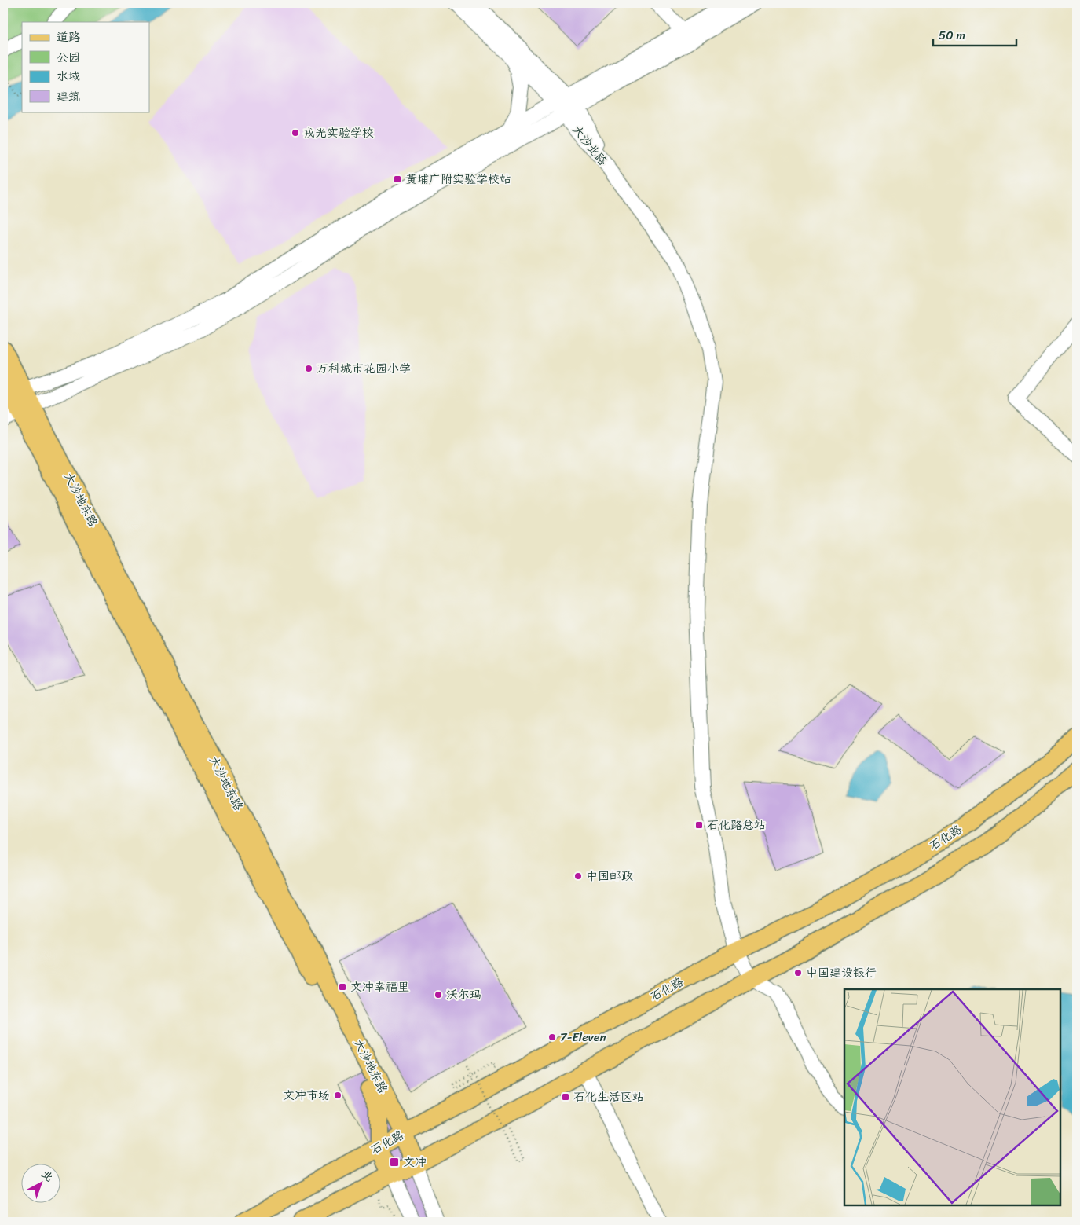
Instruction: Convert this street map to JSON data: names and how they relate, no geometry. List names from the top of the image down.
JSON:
{
  "streets": {
    "main road": ["大沙地东路", "石化路"],
    "street": ["大沙北路"]
  },
  "crossings": [
    ["大沙地东路", "石化路"]
  ],
  "places": {
    "other": [
      "戎光实验学校",
      "万科城市花园小学",
      "中国邮政",
      "中国建设银行",
      "沃尔玛",
      "7-Eleven",
      "文冲市场"
    ],
    "transit": [
      "黄埔广附实验学校站",
      "石化路总站",
      "文冲幸福里",
      "石化生活区站",
      "文冲"
    ]
  },
  "legend": [
    "道路",
    "公园",
    "水域",
    "建筑"
  ],
  "scale_bar": "50 m",
  "north": "top right"
}
